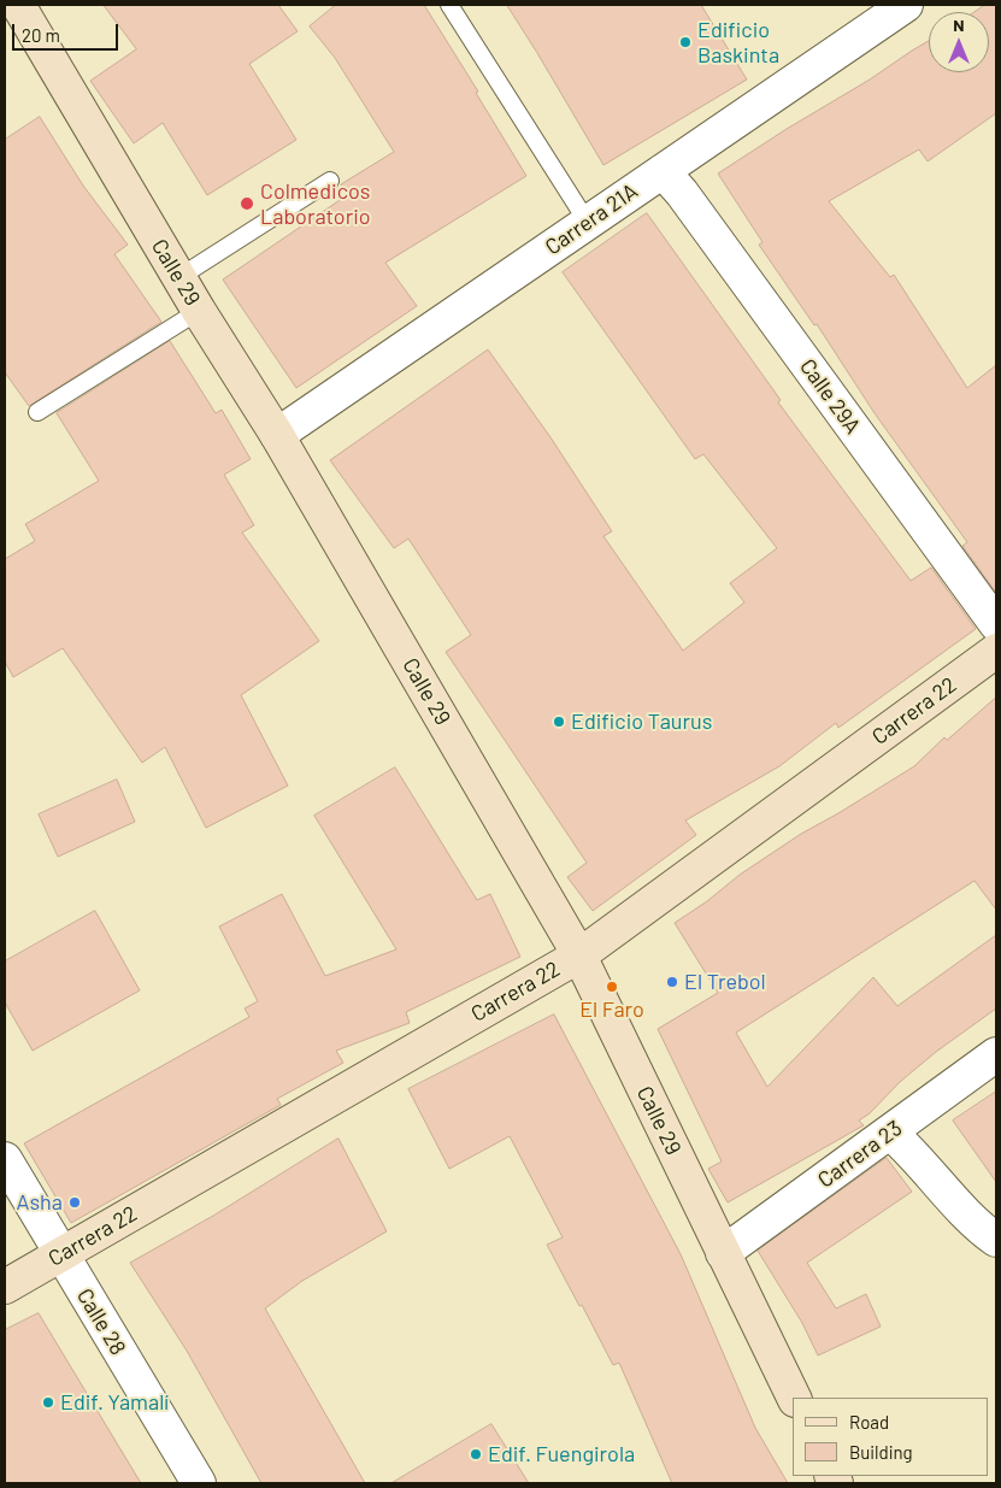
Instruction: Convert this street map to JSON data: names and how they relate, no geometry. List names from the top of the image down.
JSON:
{
  "streets": {
    "main road": ["Calle 29", "Carrera 22"],
    "street": [
      "Carrera 21A",
      "Calle 29A",
      "Carrera 23",
      "Calle 28"
    ]
  },
  "crossings": [
    ["Carrera 21A", "Calle 29"],
    ["Carrera 21A", "Calle 29A"],
    ["Calle 29", "Carrera 22"],
    ["Calle 29", "Carrera 23"],
    ["Carrera 22", "Calle 28"]
  ],
  "places": [
    "Edificio Baskinta",
    "Colmedicos Laboratorio",
    "Edificio Taurus",
    "El Trebol",
    "El Faro",
    "Asha",
    "Edif. Yamalí",
    "Edif. Fuengirola"
  ],
  "legend": ["Road", "Building"],
  "scale_bar": "20 m",
  "north": "top"
}
